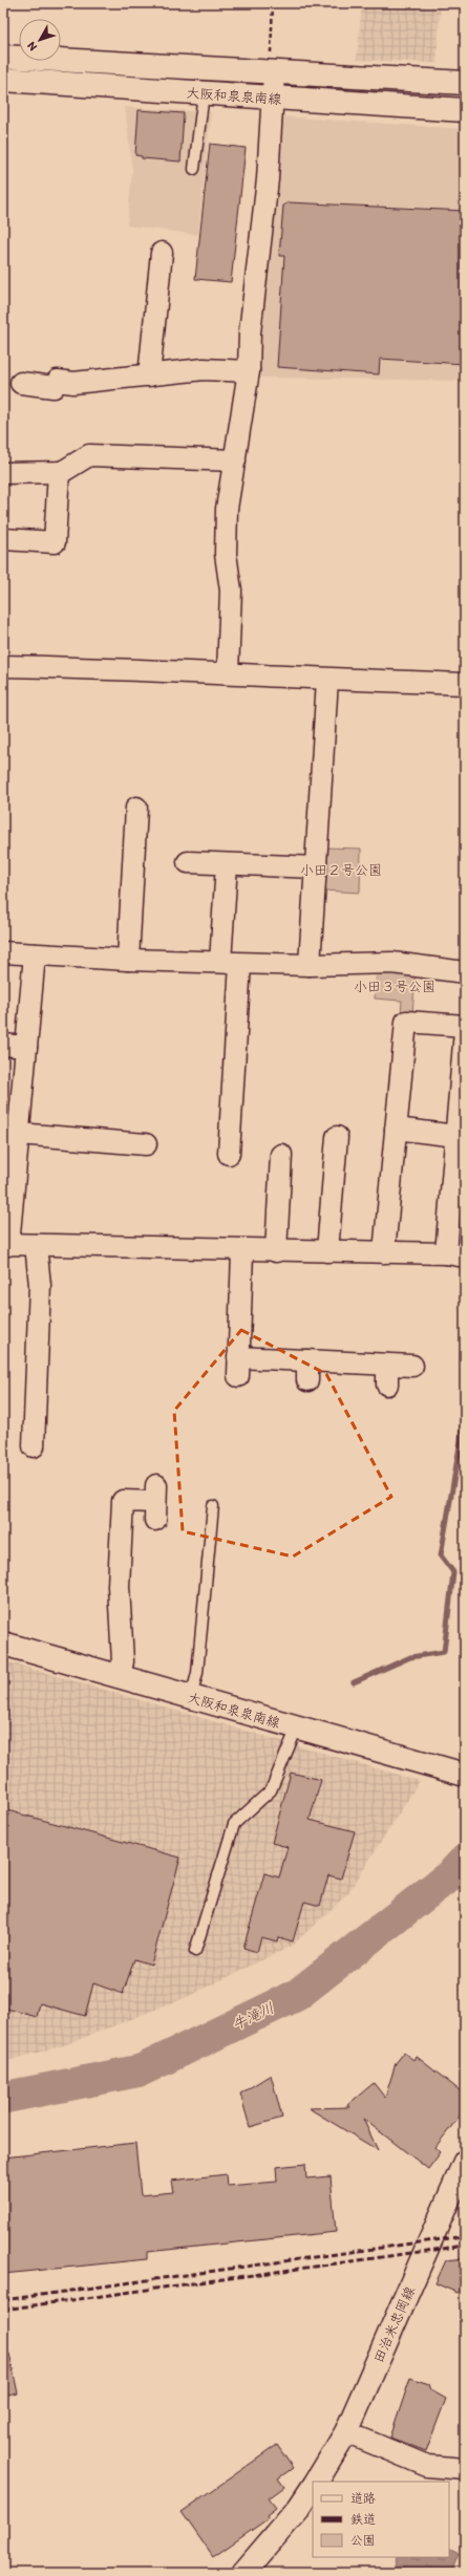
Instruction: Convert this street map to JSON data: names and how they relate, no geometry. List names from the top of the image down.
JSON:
{
  "streets": {
    "main road": ["大阪和泉泉南線", "田治米忠岡線"]
  },
  "water": ["牛滝川"],
  "parks": ["小田２号公園", "小田３号公園"],
  "legend": ["道路", "鉄道", "公園"],
  "north": "bottom left"
}
